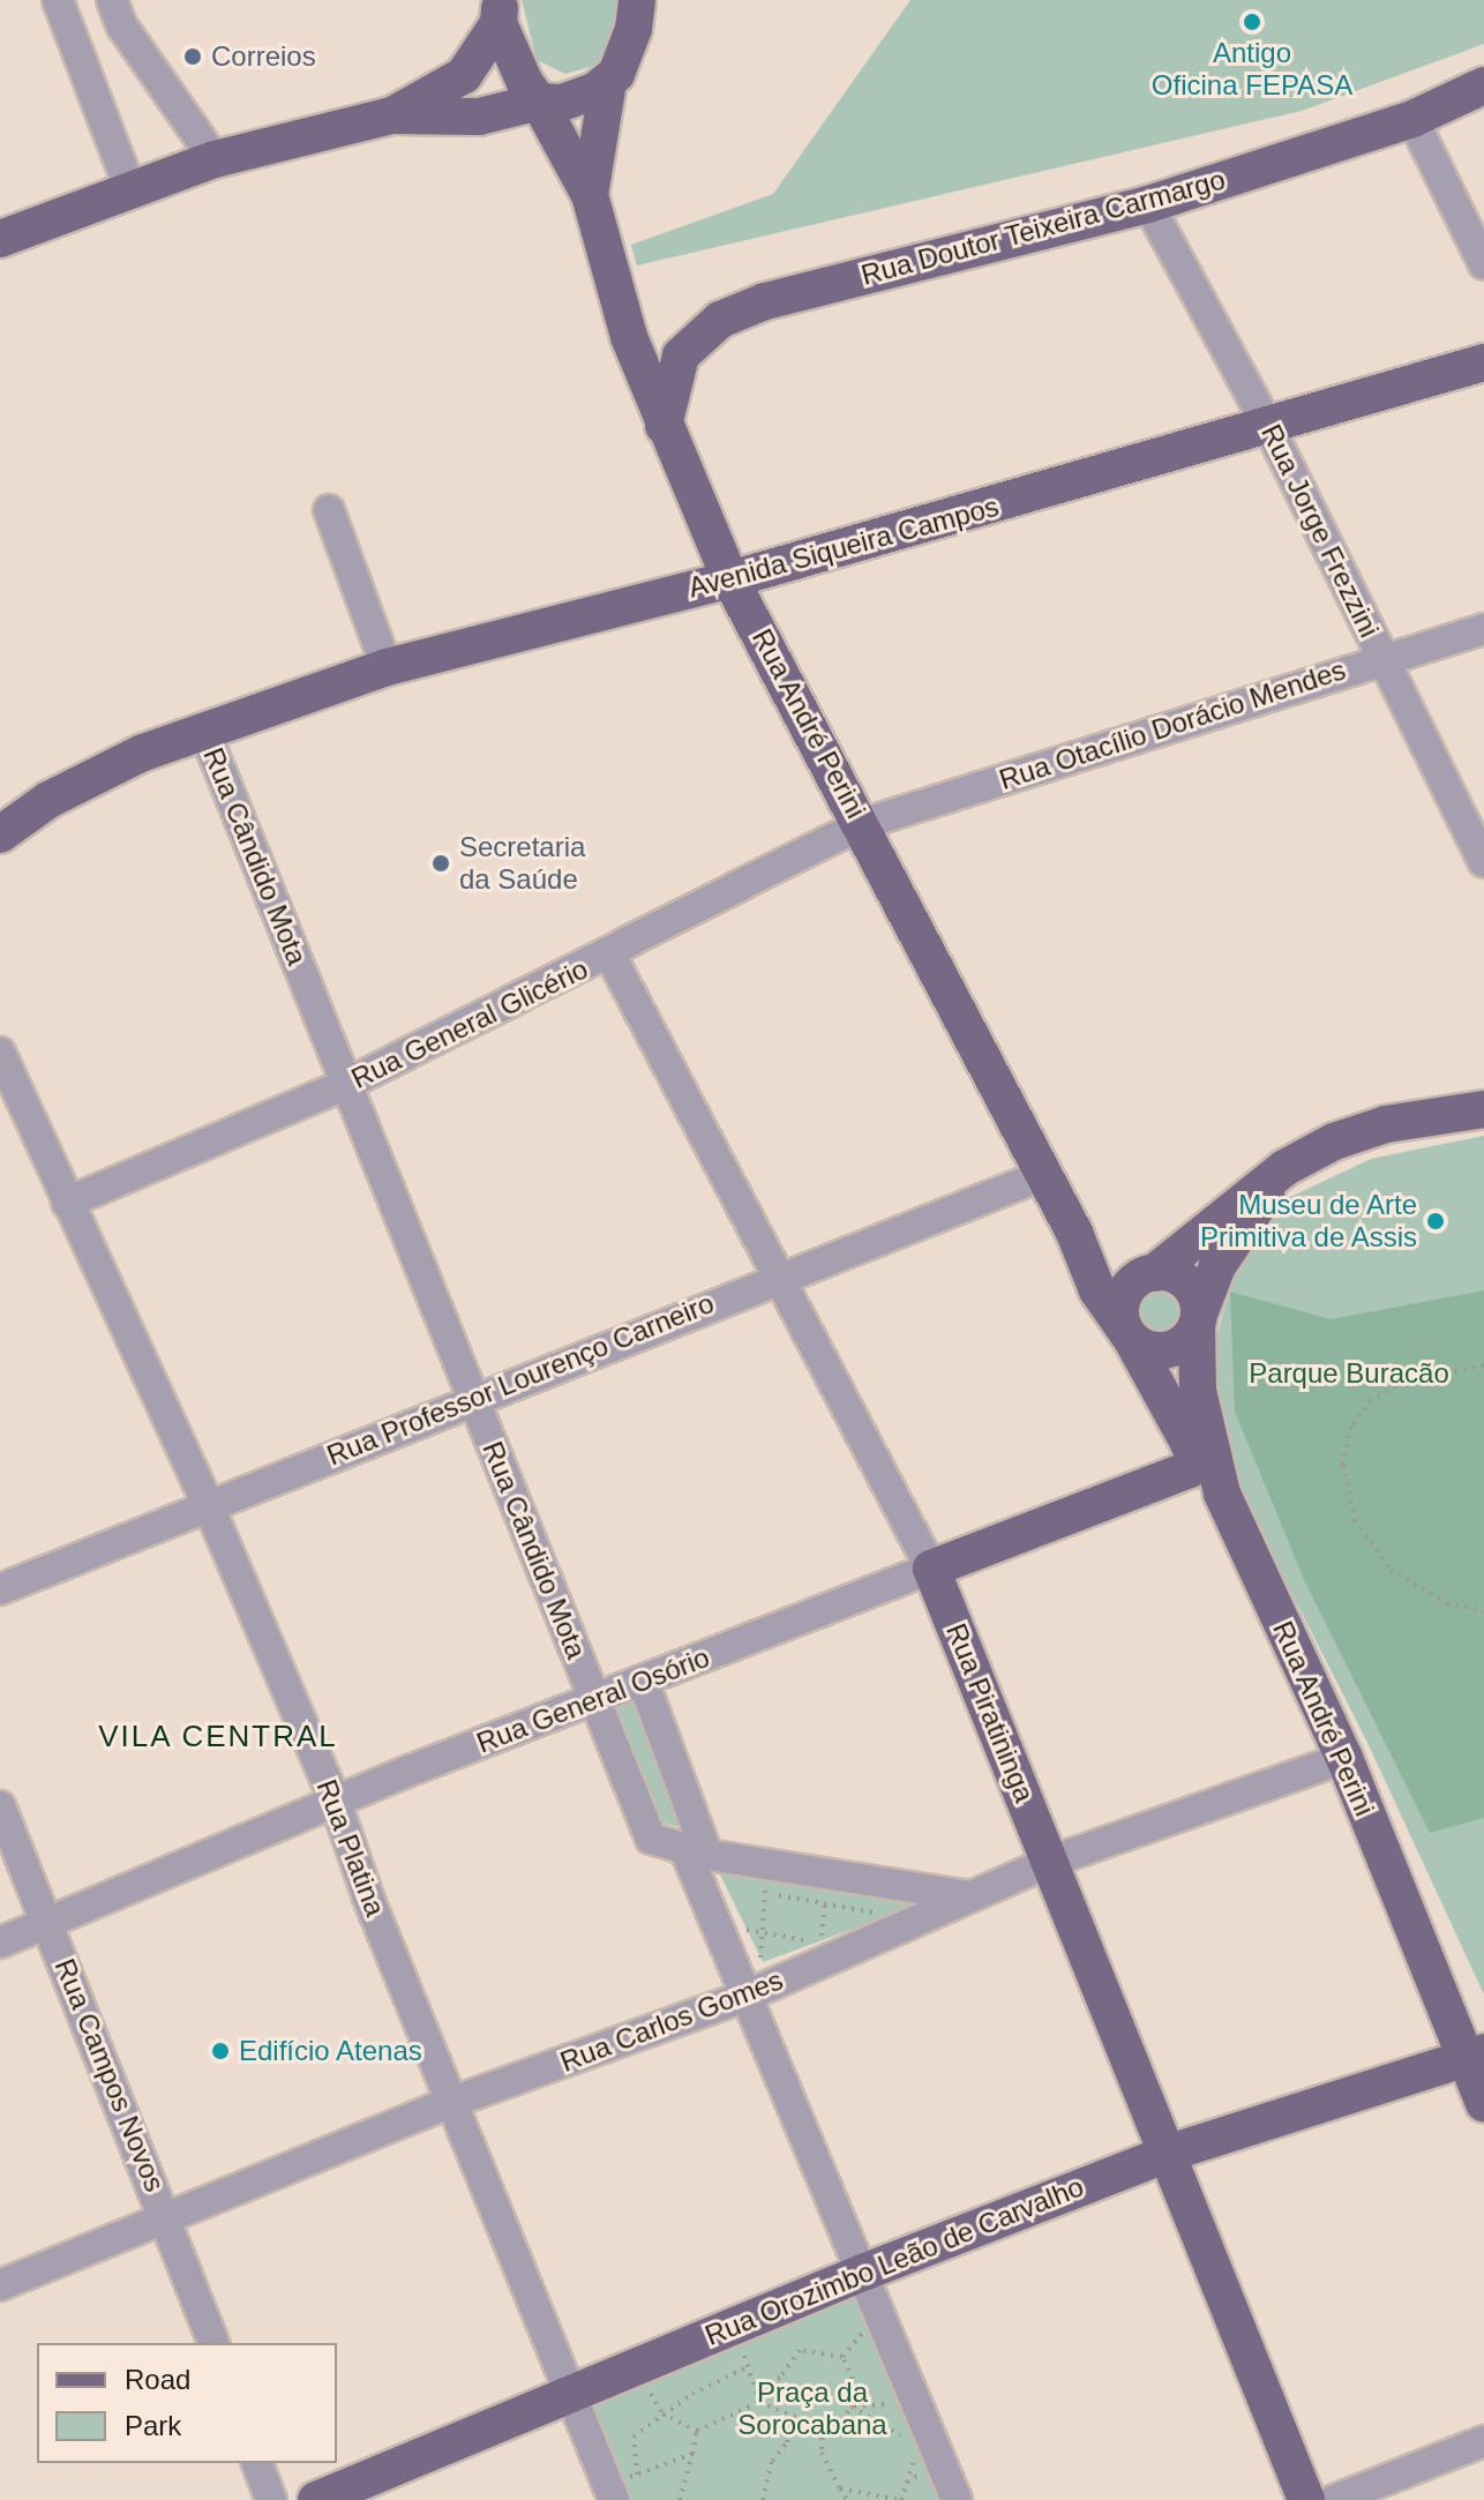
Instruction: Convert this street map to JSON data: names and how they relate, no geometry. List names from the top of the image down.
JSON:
{
  "streets": {
    "main road": [
      "Rua Doutor Teixeira Carmargo",
      "Avenida Siqueira Campos",
      "Rua André Perini",
      "Rua General Osório",
      "Rua Piratininga",
      "Rua Orozimbo Leão de Carvalho"
    ],
    "street": [
      "Rua Jorge Frezzini",
      "Rua Otacílio Dorácio Mendes",
      "Rua Cândido Mota",
      "Rua General Glicério",
      "Rua Professor Lourenço Carneiro",
      "Rua Platina",
      "Rua Carlos Gomes",
      "Rua Campos Novos"
    ]
  },
  "crossings": [
    ["Rua Doutor Teixeira Carmargo", "Rua Jorge Frezzini"],
    ["Rua Doutor Teixeira Carmargo", "Rua André Perini"],
    ["Rua Jorge Frezzini", "Avenida Siqueira Campos"],
    ["Rua Jorge Frezzini", "Rua Otacílio Dorácio Mendes"],
    ["Avenida Siqueira Campos", "Rua André Perini"],
    ["Avenida Siqueira Campos", "Rua Cândido Mota"],
    ["Rua André Perini", "Rua Otacílio Dorácio Mendes"],
    ["Rua André Perini", "Rua General Glicério"],
    ["Rua André Perini", "Rua Professor Lourenço Carneiro"],
    ["Rua André Perini", "Rua General Osório"],
    ["Rua André Perini", "Rua Carlos Gomes"],
    ["Rua André Perini", "Rua Orozimbo Leão de Carvalho"],
    ["Rua Otacílio Dorácio Mendes", "Rua General Glicério"],
    ["Rua Cândido Mota", "Rua General Glicério"],
    ["Rua Cândido Mota", "Rua Professor Lourenço Carneiro"],
    ["Rua Cândido Mota", "Rua General Osório"],
    ["Rua Cândido Mota", "Rua Carlos Gomes"],
    ["Rua General Glicério", "Rua Piratininga"],
    ["Rua General Glicério", "Rua Platina"],
    ["Rua Professor Lourenço Carneiro", "Rua Piratininga"],
    ["Rua Professor Lourenço Carneiro", "Rua Platina"],
    ["Rua General Osório", "Rua Piratininga"],
    ["Rua General Osório", "Rua Platina"],
    ["Rua General Osório", "Rua Campos Novos"],
    ["Rua Piratininga", "Rua Carlos Gomes"],
    ["Rua Piratininga", "Rua Orozimbo Leão de Carvalho"],
    ["Rua Platina", "Rua Carlos Gomes"],
    ["Rua Platina", "Rua Orozimbo Leão de Carvalho"],
    ["Rua Carlos Gomes", "Rua Campos Novos"]
  ],
  "districts": ["VILA CENTRAL"],
  "parks": ["Parque Buracão", "Praça da Sorocabana"],
  "places": [
    "Antigo Oficina FEPASA",
    "Correios",
    "Secretaria da Saúde",
    "Museu de Arte Primitiva de Assis",
    "Edifício Atenas"
  ],
  "legend": ["Road", "Park"]
}
